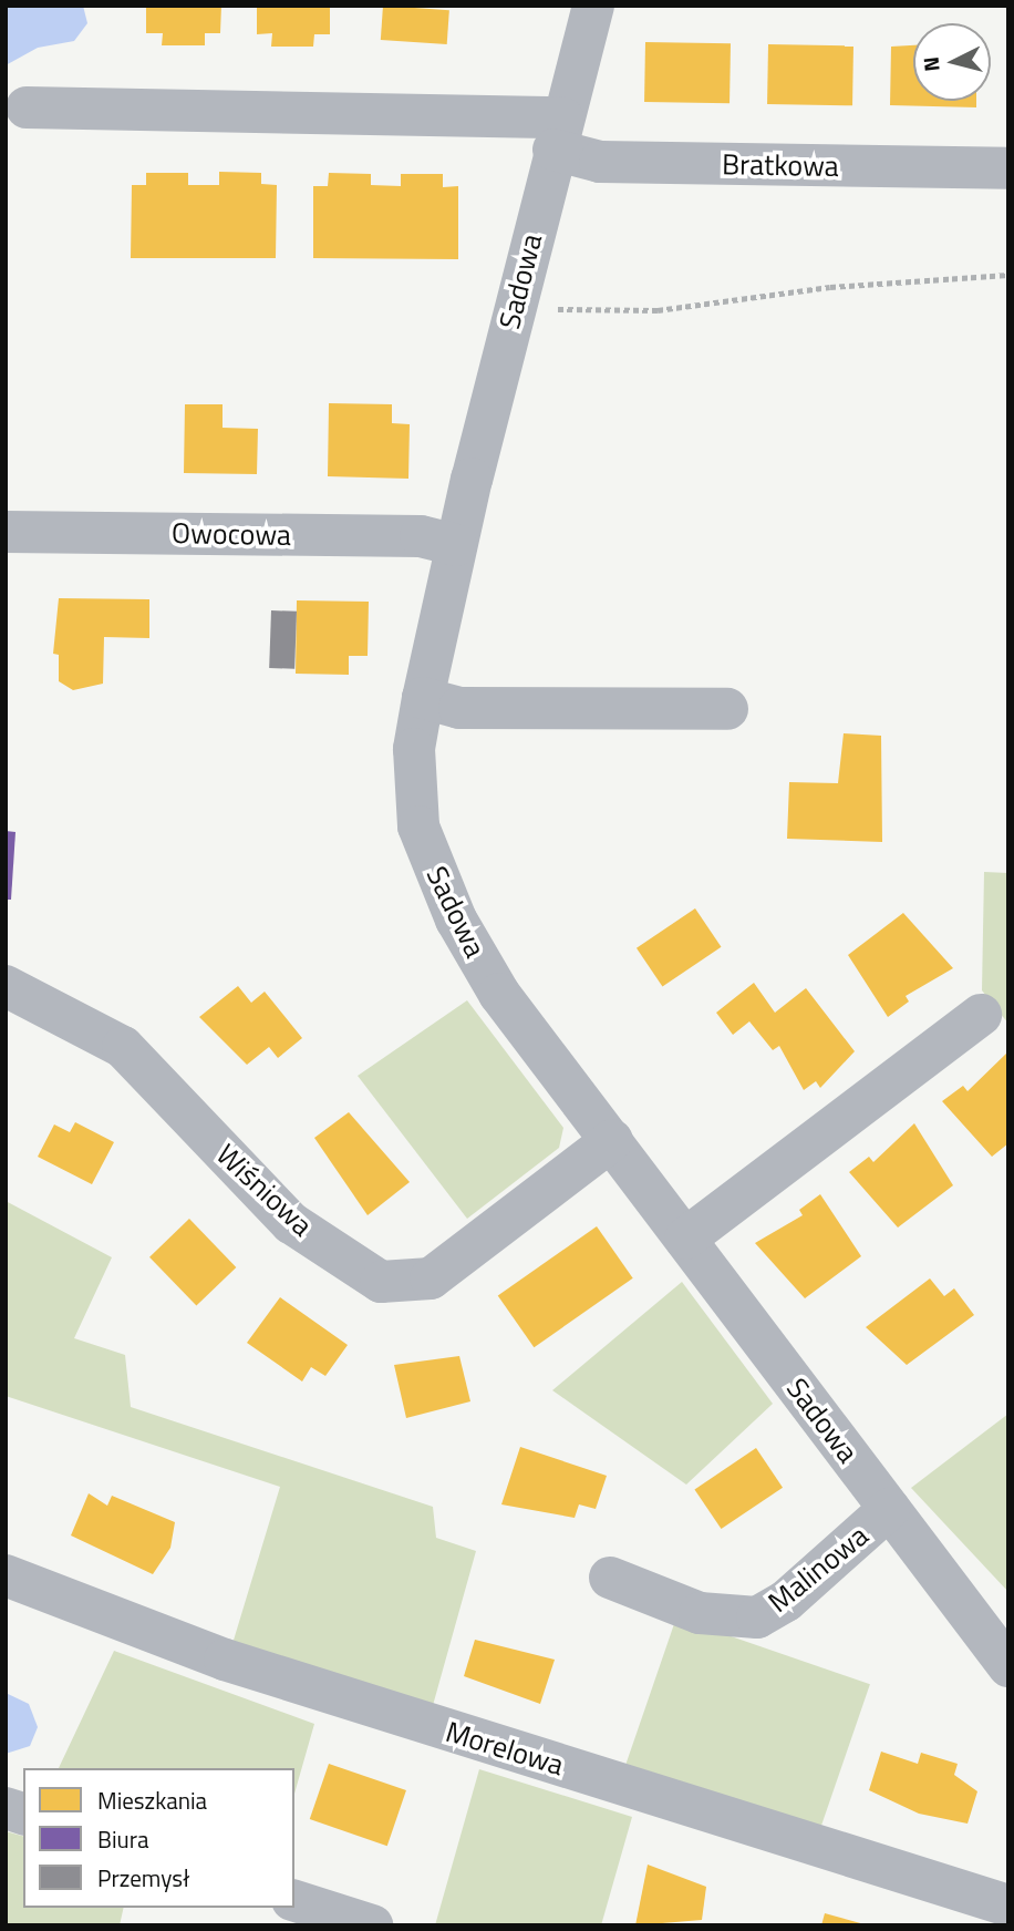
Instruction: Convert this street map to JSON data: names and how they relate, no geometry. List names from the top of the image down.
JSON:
{
  "streets": {
    "street": [
      "Bratkowa",
      "Sadowa",
      "Owocowa",
      "Wiśniowa",
      "Malinowa",
      "Morelowa"
    ]
  },
  "crossings": [
    ["Bratkowa", "Sadowa"],
    ["Sadowa", "Owocowa"],
    ["Sadowa", "Wiśniowa"],
    ["Sadowa", "Malinowa"]
  ],
  "legend": ["Mieszkania", "Biura", "Przemysł"],
  "north": "left"
}
